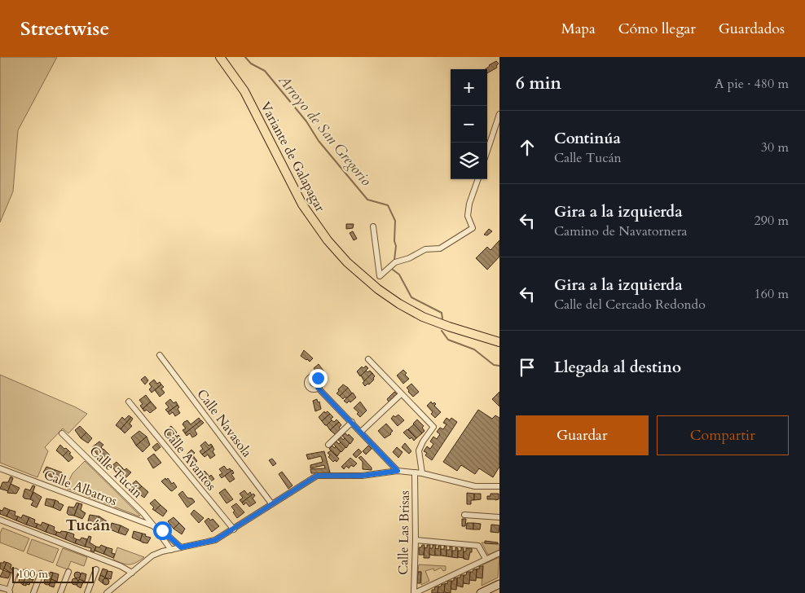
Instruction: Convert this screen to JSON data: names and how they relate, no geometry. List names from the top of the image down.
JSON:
{
  "streets": {
    "main road": ["Variante de Galapagar"],
    "street": [
      "Calle Navasola",
      "Calle Avantos",
      "Calle Tucán",
      "Calle Albatros",
      "Calle Las Brisas"
    ]
  },
  "crossings": [
    ["Calle Tucán", "Calle Albatros"]
  ],
  "districts": ["Tucán"],
  "water": ["Arroyo de San Gregorio"],
  "scale_bar": "100 m",
  "page": {
    "header": "Streetwise",
    "nav": ["Mapa", "Cómo llegar", "Guardados"],
    "heading": ["6 min", "A pie · 480 m"],
    "map_buttons": ["+", "−"],
    "list": [
      ["Continúa", "Calle Tucán", "30 m"],
      ["Gira a la izquierda", "Camino de Navatornera", "290 m"],
      ["Gira a la izquierda", "Calle del Cercado Redondo", "160 m"],
      "Llegada al destino"
    ],
    "buttons": ["Guardar", "Compartir"],
    "scale": "100 m"
  }
}
